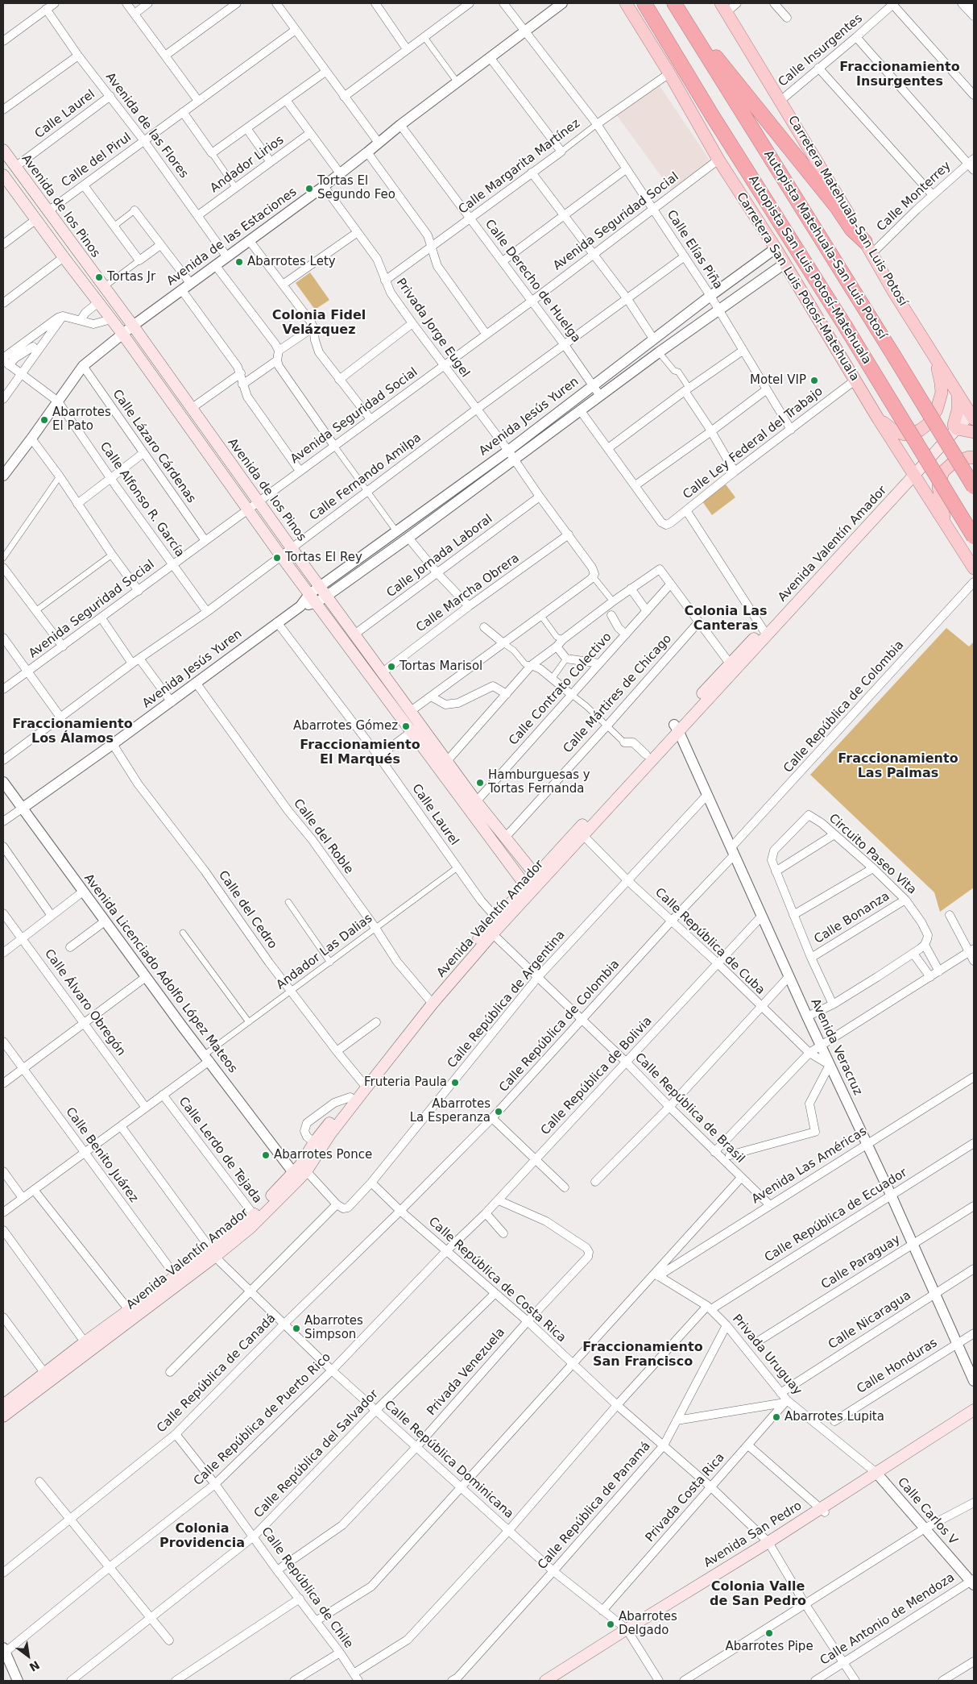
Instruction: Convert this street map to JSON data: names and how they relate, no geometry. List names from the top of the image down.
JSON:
{
  "streets": {
    "highway": ["Autopista Matehuala-San Luis Potosí", "Autopista San Luis Potosí-Matehuala"],
    "main road": [
      "Avenida de los Pinos",
      "Carretera Matehuala-San Luis Potosí",
      "Carretera San Luis Potosí-Matehuala",
      "Avenida Valentín Amador",
      "Avenida San Pedro"
    ],
    "street": [
      "Calle Insurgentes",
      "Calle Laurel",
      "Avenida de las Flores",
      "Calle del Pirul",
      "Andador Lirios",
      "Calle Margarita Martínez",
      "Calle Monterrey",
      "Avenida Seguridad Social",
      "Avenida de las Estaciones",
      "Calle Elías Piña",
      "Calle Derecho de Huelga",
      "Privada Jorge Eugel",
      "Avenida Jesús Yuren",
      "Calle Ley Federal del Trabajo",
      "Calle Lázaro Cárdenas",
      "Calle Fernando Amilpa",
      "Calle Alfonso R. García",
      "Calle Jornada Laboral",
      "Calle Marcha Obrera",
      "Calle Contrato Colectivo",
      "Calle Mártires de Chicago",
      "Calle República de Colombia",
      "Calle del Roble",
      "Circuito Paseo Vita",
      "Calle del Cedro",
      "Calle Bonanza",
      "Calle República de Cuba",
      "Andador Las Dalias",
      "Avenida Licenciado Adolfo López Mateos",
      "Calle República de Argentina",
      "Calle Álvaro Obregón",
      "Avenida Veracruz",
      "Calle República de Bolivia",
      "Calle República de Brasil",
      "Calle Lerdo de Tejada",
      "Calle Benito Juárez",
      "Avenida Las Américas",
      "Calle República de Ecuador",
      "Calle Paraguay",
      "Calle República de Costa Rica",
      "Calle Nicaragua",
      "Privada Uruguay",
      "Calle Honduras",
      "Privada Venezuela",
      "Calle República de Canadá",
      "Calle República de Puerto Rico",
      "Calle República del Salvador",
      "Calle República Dominicana",
      "Privada Costa Rica",
      "Calle República de Panamá",
      "Calle Carlos V",
      "Calle República de Chile",
      "Calle Antonio de Mendoza"
    ]
  },
  "crossings": [
    ["Calle Insurgentes", "Carretera Matehuala-San Luis Potosí"],
    ["Calle Laurel", "Avenida de las Flores"],
    ["Calle Laurel", "Avenida de los Pinos"],
    ["Calle Laurel", "Avenida Jesús Yuren"],
    ["Calle Laurel", "Avenida Valentín Amador"],
    ["Calle Laurel", "Andador Las Dalias"],
    ["Avenida de las Flores", "Calle del Pirul"],
    ["Avenida de las Flores", "Andador Lirios"],
    ["Avenida de las Flores", "Avenida de las Estaciones"],
    ["Calle del Pirul", "Avenida de los Pinos"],
    ["Calle Margarita Martínez", "Calle Elías Piña"],
    ["Calle Margarita Martínez", "Calle Derecho de Huelga"],
    ["Calle Margarita Martínez", "Carretera San Luis Potosí-Matehuala"],
    ["Calle Margarita Martínez", "Privada Jorge Eugel"],
    ["Calle Monterrey", "Carretera Matehuala-San Luis Potosí"],
    ["Avenida de los Pinos", "Avenida Seguridad Social"],
    ["Avenida de los Pinos", "Avenida de las Estaciones"],
    ["Avenida de los Pinos", "Avenida Jesús Yuren"],
    ["Avenida de los Pinos", "Calle Fernando Amilpa"],
    ["Avenida de los Pinos", "Avenida Valentín Amador"],
    ["Avenida de los Pinos", "Calle Jornada Laboral"],
    ["Avenida de los Pinos", "Calle Marcha Obrera"],
    ["Avenida de los Pinos", "Calle Contrato Colectivo"],
    ["Avenida de los Pinos", "Calle Mártires de Chicago"],
    ["Carretera Matehuala-San Luis Potosí", "Avenida Valentín Amador"],
    ["Avenida Seguridad Social", "Calle Elías Piña"],
    ["Avenida Seguridad Social", "Calle Derecho de Huelga"],
    ["Avenida Seguridad Social", "Carretera San Luis Potosí-Matehuala"],
    ["Avenida Seguridad Social", "Privada Jorge Eugel"],
    ["Avenida Seguridad Social", "Calle Lázaro Cárdenas"],
    ["Avenida Seguridad Social", "Calle Alfonso R. García"],
    ["Avenida de las Estaciones", "Calle Elías Piña"],
    ["Avenida de las Estaciones", "Calle Derecho de Huelga"],
    ["Avenida de las Estaciones", "Privada Jorge Eugel"],
    ["Avenida de las Estaciones", "Calle Lázaro Cárdenas"],
    ["Avenida de las Estaciones", "Calle Alfonso R. García"],
    ["Calle Elías Piña", "Avenida Jesús Yuren"],
    ["Calle Elías Piña", "Calle Ley Federal del Trabajo"],
    ["Calle Elías Piña", "Calle Fernando Amilpa"],
    ["Calle Derecho de Huelga", "Avenida Jesús Yuren"],
    ["Calle Derecho de Huelga", "Calle Fernando Amilpa"],
    ["Carretera San Luis Potosí-Matehuala", "Avenida Jesús Yuren"],
    ["Carretera San Luis Potosí-Matehuala", "Calle Ley Federal del Trabajo"],
    ["Carretera San Luis Potosí-Matehuala", "Avenida Valentín Amador"],
    ["Privada Jorge Eugel", "Avenida Jesús Yuren"],
    ["Privada Jorge Eugel", "Calle Fernando Amilpa"],
    ["Privada Jorge Eugel", "Calle Jornada Laboral"],
    ["Privada Jorge Eugel", "Calle Marcha Obrera"],
    ["Avenida Jesús Yuren", "Calle del Roble"],
    ["Avenida Jesús Yuren", "Calle del Cedro"],
    ["Avenida Jesús Yuren", "Avenida Licenciado Adolfo López Mateos"],
    ["Calle Fernando Amilpa", "Calle Alfonso R. García"],
    ["Avenida Valentín Amador", "Calle del Roble"],
    ["Avenida Valentín Amador", "Calle del Cedro"],
    ["Avenida Valentín Amador", "Calle República de Cuba"],
    ["Avenida Valentín Amador", "Avenida Licenciado Adolfo López Mateos"],
    ["Avenida Valentín Amador", "Avenida Veracruz"],
    ["Avenida Valentín Amador", "Calle República de Brasil"],
    ["Avenida Valentín Amador", "Calle Lerdo de Tejada"],
    ["Avenida Valentín Amador", "Calle Benito Juárez"],
    ["Avenida Valentín Amador", "Calle República Dominicana"],
    ["Calle República de Colombia", "Calle República de Cuba"],
    ["Calle República de Colombia", "Avenida Veracruz"],
    ["Calle República de Colombia", "Calle República de Brasil"],
    ["Calle República de Colombia", "Calle República de Costa Rica"],
    ["Calle República de Colombia", "Calle República de Canadá"],
    ["Calle del Roble", "Andador Las Dalias"],
    ["Circuito Paseo Vita", "Calle Bonanza"],
    ["Calle del Cedro", "Andador Las Dalias"],
    ["Calle República de Cuba", "Calle República de Argentina"],
    ["Calle República de Cuba", "Avenida Veracruz"],
    ["Calle República de Cuba", "Calle República de Bolivia"],
    ["Andador Las Dalias", "Avenida Licenciado Adolfo López Mateos"],
    ["Calle República de Argentina", "Avenida Veracruz"],
    ["Calle República de Argentina", "Calle República de Brasil"],
    ["Calle República de Argentina", "Calle República de Costa Rica"],
    ["Avenida Veracruz", "Calle República de Bolivia"],
    ["Avenida Veracruz", "Avenida Las Américas"],
    ["Avenida Veracruz", "Calle República de Ecuador"],
    ["Avenida Veracruz", "Calle Paraguay"],
    ["Avenida Veracruz", "Calle Nicaragua"],
    ["Avenida Veracruz", "Calle Honduras"],
    ["Calle República de Bolivia", "Calle República de Brasil"],
    ["Calle República de Bolivia", "Calle República de Costa Rica"],
    ["Calle República de Bolivia", "Privada Venezuela"],
    ["Calle República de Bolivia", "Calle República de Puerto Rico"],
    ["Calle República de Brasil", "Avenida Las Américas"],
    ["Avenida Las Américas", "Privada Uruguay"],
    ["Calle República de Ecuador", "Calle República de Costa Rica"],
    ["Calle República de Ecuador", "Privada Uruguay"],
    ["Calle República de Ecuador", "Calle República Dominicana"],
    ["Calle República de Ecuador", "Calle República de Chile"],
    ["Calle República de Costa Rica", "Privada Venezuela"],
    ["Calle República de Costa Rica", "Calle República de Canadá"],
    ["Calle República de Costa Rica", "Calle República de Puerto Rico"],
    ["Calle República de Costa Rica", "Calle República del Salvador"],
    ["Calle República de Costa Rica", "Privada Costa Rica"],
    ["Calle República de Costa Rica", "Calle República de Panamá"],
    ["Calle República de Costa Rica", "Avenida San Pedro"],
    ["Calle República de Costa Rica", "Calle Antonio de Mendoza"],
    ["Calle Nicaragua", "Privada Uruguay"],
    ["Privada Uruguay", "Privada Costa Rica"],
    ["Privada Uruguay", "Calle República de Panamá"],
    ["Privada Uruguay", "Calle Carlos V"],
    ["Privada Uruguay", "Avenida San Pedro"],
    ["Privada Venezuela", "Calle República Dominicana"],
    ["Privada Venezuela", "Calle República de Chile"],
    ["Calle República de Canadá", "Calle República Dominicana"],
    ["Calle República de Canadá", "Calle República de Chile"],
    ["Calle República de Puerto Rico", "Calle República Dominicana"],
    ["Calle República de Puerto Rico", "Calle República de Chile"],
    ["Calle República del Salvador", "Calle República Dominicana"],
    ["Calle República del Salvador", "Calle República de Chile"],
    ["Calle República Dominicana", "Privada Costa Rica"],
    ["Calle República Dominicana", "Calle República de Panamá"],
    ["Calle República Dominicana", "Avenida San Pedro"],
    ["Calle Carlos V", "Avenida San Pedro"],
    ["Calle Carlos V", "Calle Antonio de Mendoza"]
  ],
  "districts": [
    "Fraccionamiento Insurgentes",
    "Colonia Fidel Velázquez",
    "Colonia Las Canteras",
    "Fraccionamiento Los Álamos",
    "Fraccionamiento El Marqués",
    "Fraccionamiento Las Palmas",
    "Fraccionamiento San Francisco",
    "Colonia Providencia",
    "Colonia Valle de San Pedro"
  ],
  "places": [
    "Tortas El Segundo Feo",
    "Abarrotes Lety",
    "Tortas Jr",
    "Motel VIP",
    "Abarrotes El Pato",
    "Tortas El Rey",
    "Tortas Marisol",
    "Abarrotes Gómez",
    "Hamburguesas y Tortas Fernanda",
    "Fruteria Paula",
    "Abarrotes La Esperanza",
    "Abarrotes Ponce",
    "Abarrotes Simpson",
    "Abarrotes Lupita",
    "Abarrotes Delgado",
    "Abarrotes Pipe"
  ],
  "north": "bottom right"
}
